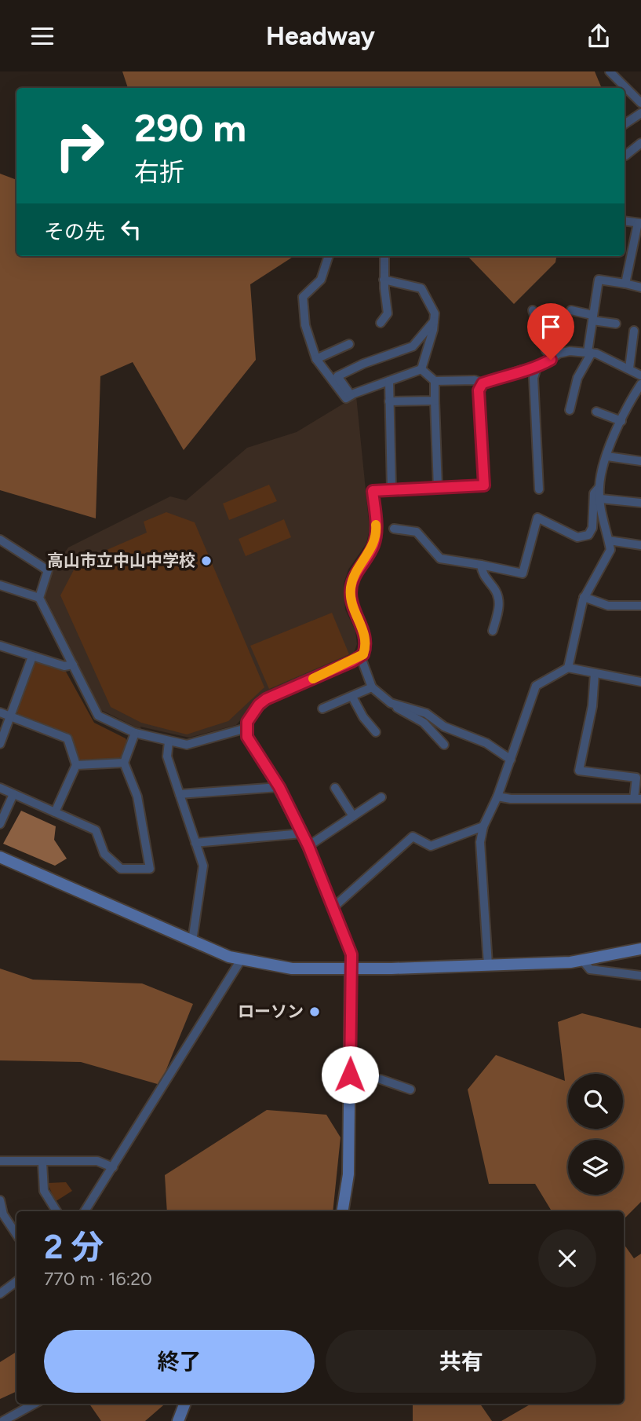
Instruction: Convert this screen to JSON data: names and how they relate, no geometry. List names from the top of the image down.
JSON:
{
  "places": ["高山市立中山中学校", "ローソン"],
  "page": {
    "header": "Headway",
    "turn": ["290 m", "右折"],
    "then": "その先",
    "heading": ["2 分", "770 m · 16:20"],
    "buttons": ["終了", "共有"]
  }
}
